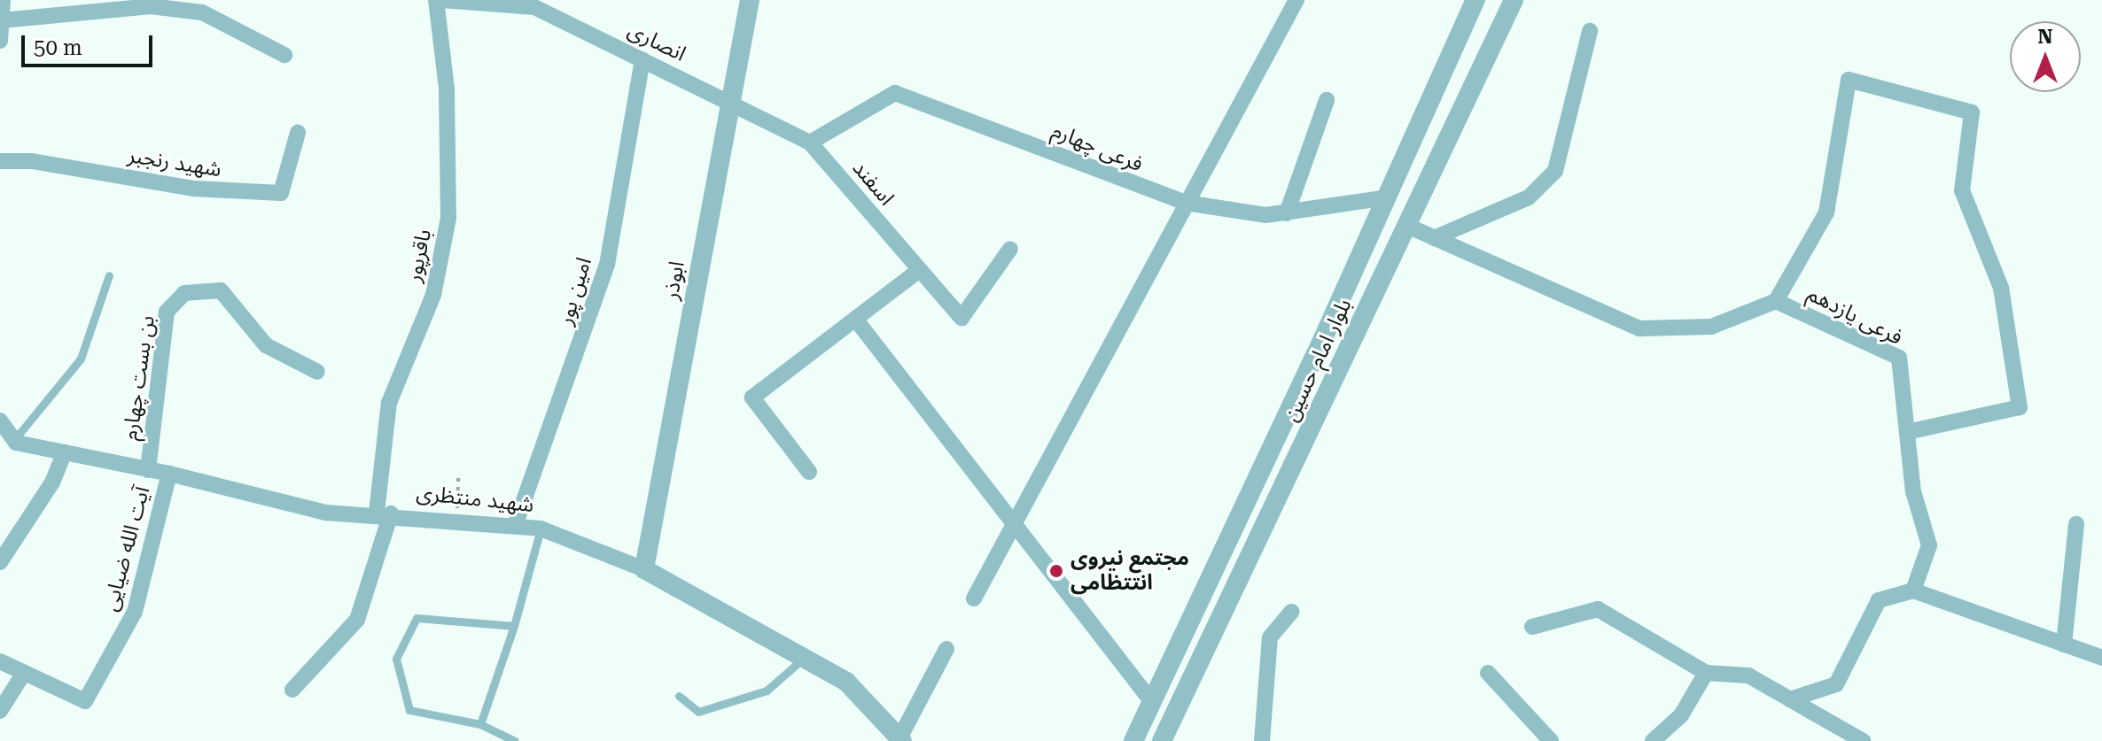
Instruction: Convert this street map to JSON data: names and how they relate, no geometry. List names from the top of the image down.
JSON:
{
  "streets": {
    "street": [
      "انصاری",
      "فرعی چهارم",
      "شهید رنجبر",
      "اسفند",
      "باقرپور",
      "ابوذر",
      "امین پور",
      "فرعی یازدهم",
      "بلوار امام حسین",
      "بن بست چهارم",
      "شهید منتظری",
      "آیت الله ضیایی"
    ]
  },
  "crossings": [
    ["انصاری", "اسفند"],
    ["انصاری", "باقرپور"],
    ["انصاری", "ابوذر"],
    ["انصاری", "امین پور"],
    ["فرعی چهارم", "اسفند"],
    ["فرعی چهارم", "بلوار امام حسین"],
    ["اسفند", "ابوذر"],
    ["باقرپور", "شهید منتظری"],
    ["ابوذر", "شهید منتظری"],
    ["امین پور", "شهید منتظری"],
    ["فرعی یازدهم", "بلوار امام حسین"],
    ["بن بست چهارم", "شهید منتظری"],
    ["شهید منتظری", "آیت الله ضیایی"]
  ],
  "places": ["مجتمع نیروی انتتظامی"],
  "scale_bar": "50 m",
  "north": "top"
}
